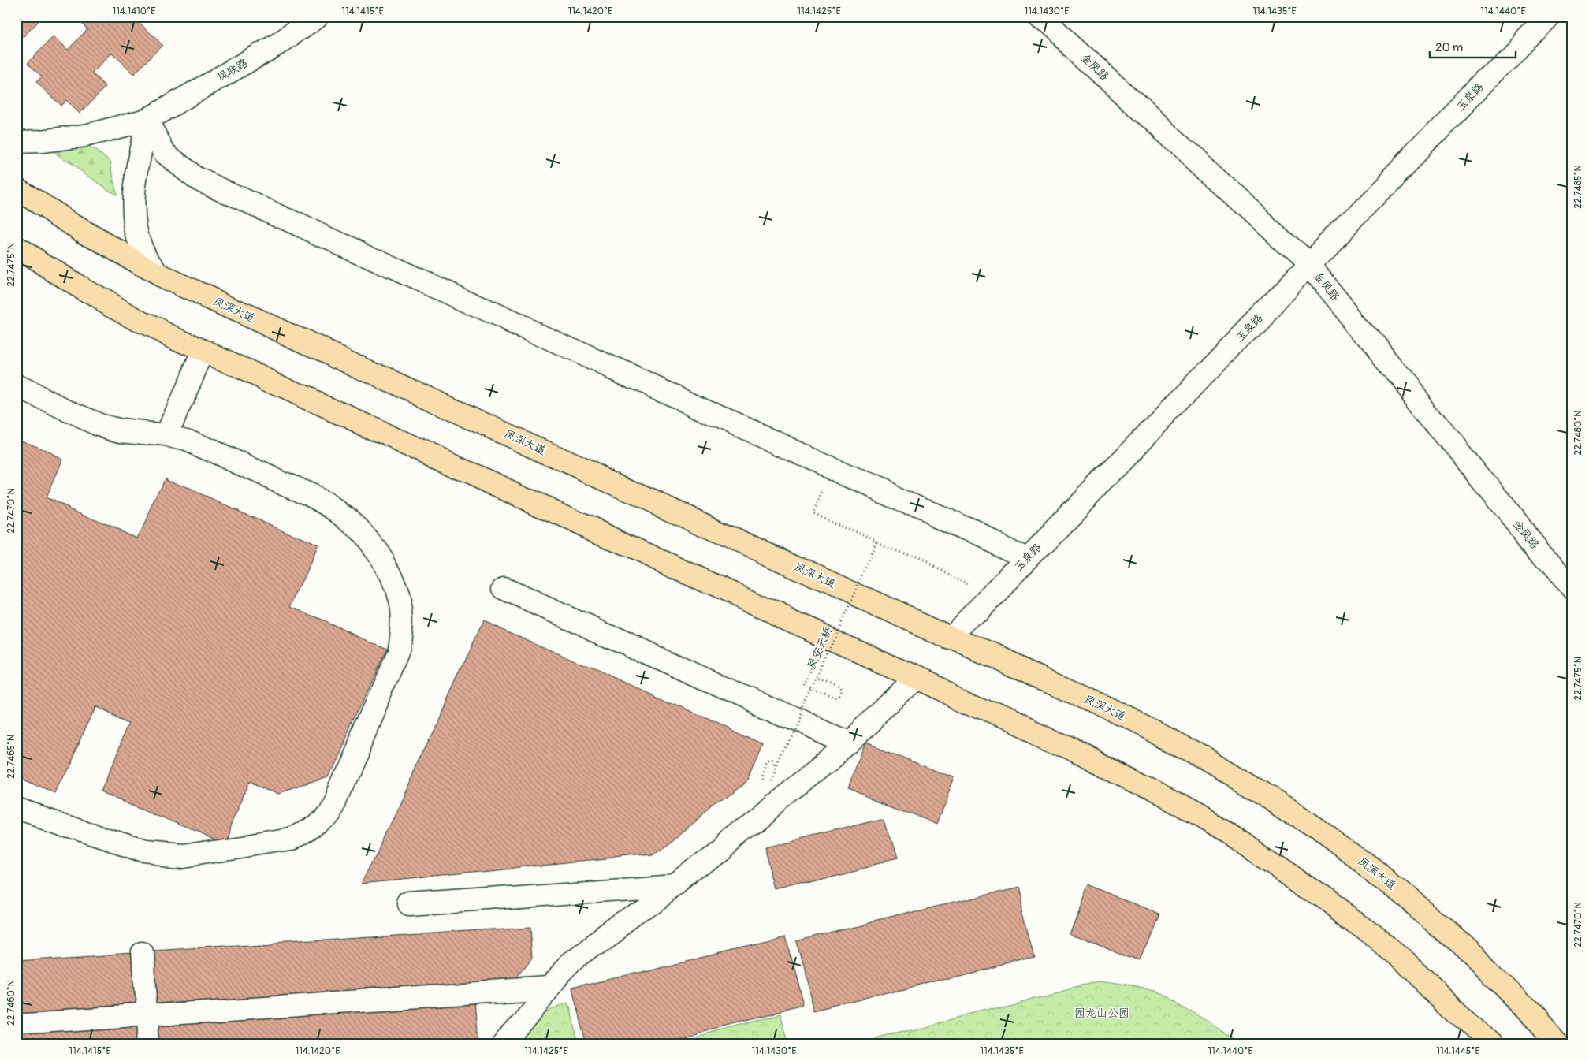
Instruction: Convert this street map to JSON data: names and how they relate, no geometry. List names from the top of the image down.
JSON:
{
  "streets": {
    "main road": ["凤深大道"],
    "street": ["金凤路", "凤联路", "玉泉路"],
    "path": ["凤安天桥"]
  },
  "crossings": [
    ["金凤路", "玉泉路"],
    ["玉泉路", "凤深大道"]
  ],
  "parks": ["园龙山公园"],
  "scale_bar": "20 m",
  "coordinates": [
    "114.1410°E",
    "114.1415°E",
    "114.1420°E",
    "114.1425°E",
    "114.1430°E",
    "114.1435°E",
    "114.1440°E",
    "22.7485°N",
    "22.7475°N",
    "22.7480°N",
    "22.7470°N",
    "22.7465°N",
    "22.7460°N",
    "114.1445°E"
  ]
}
